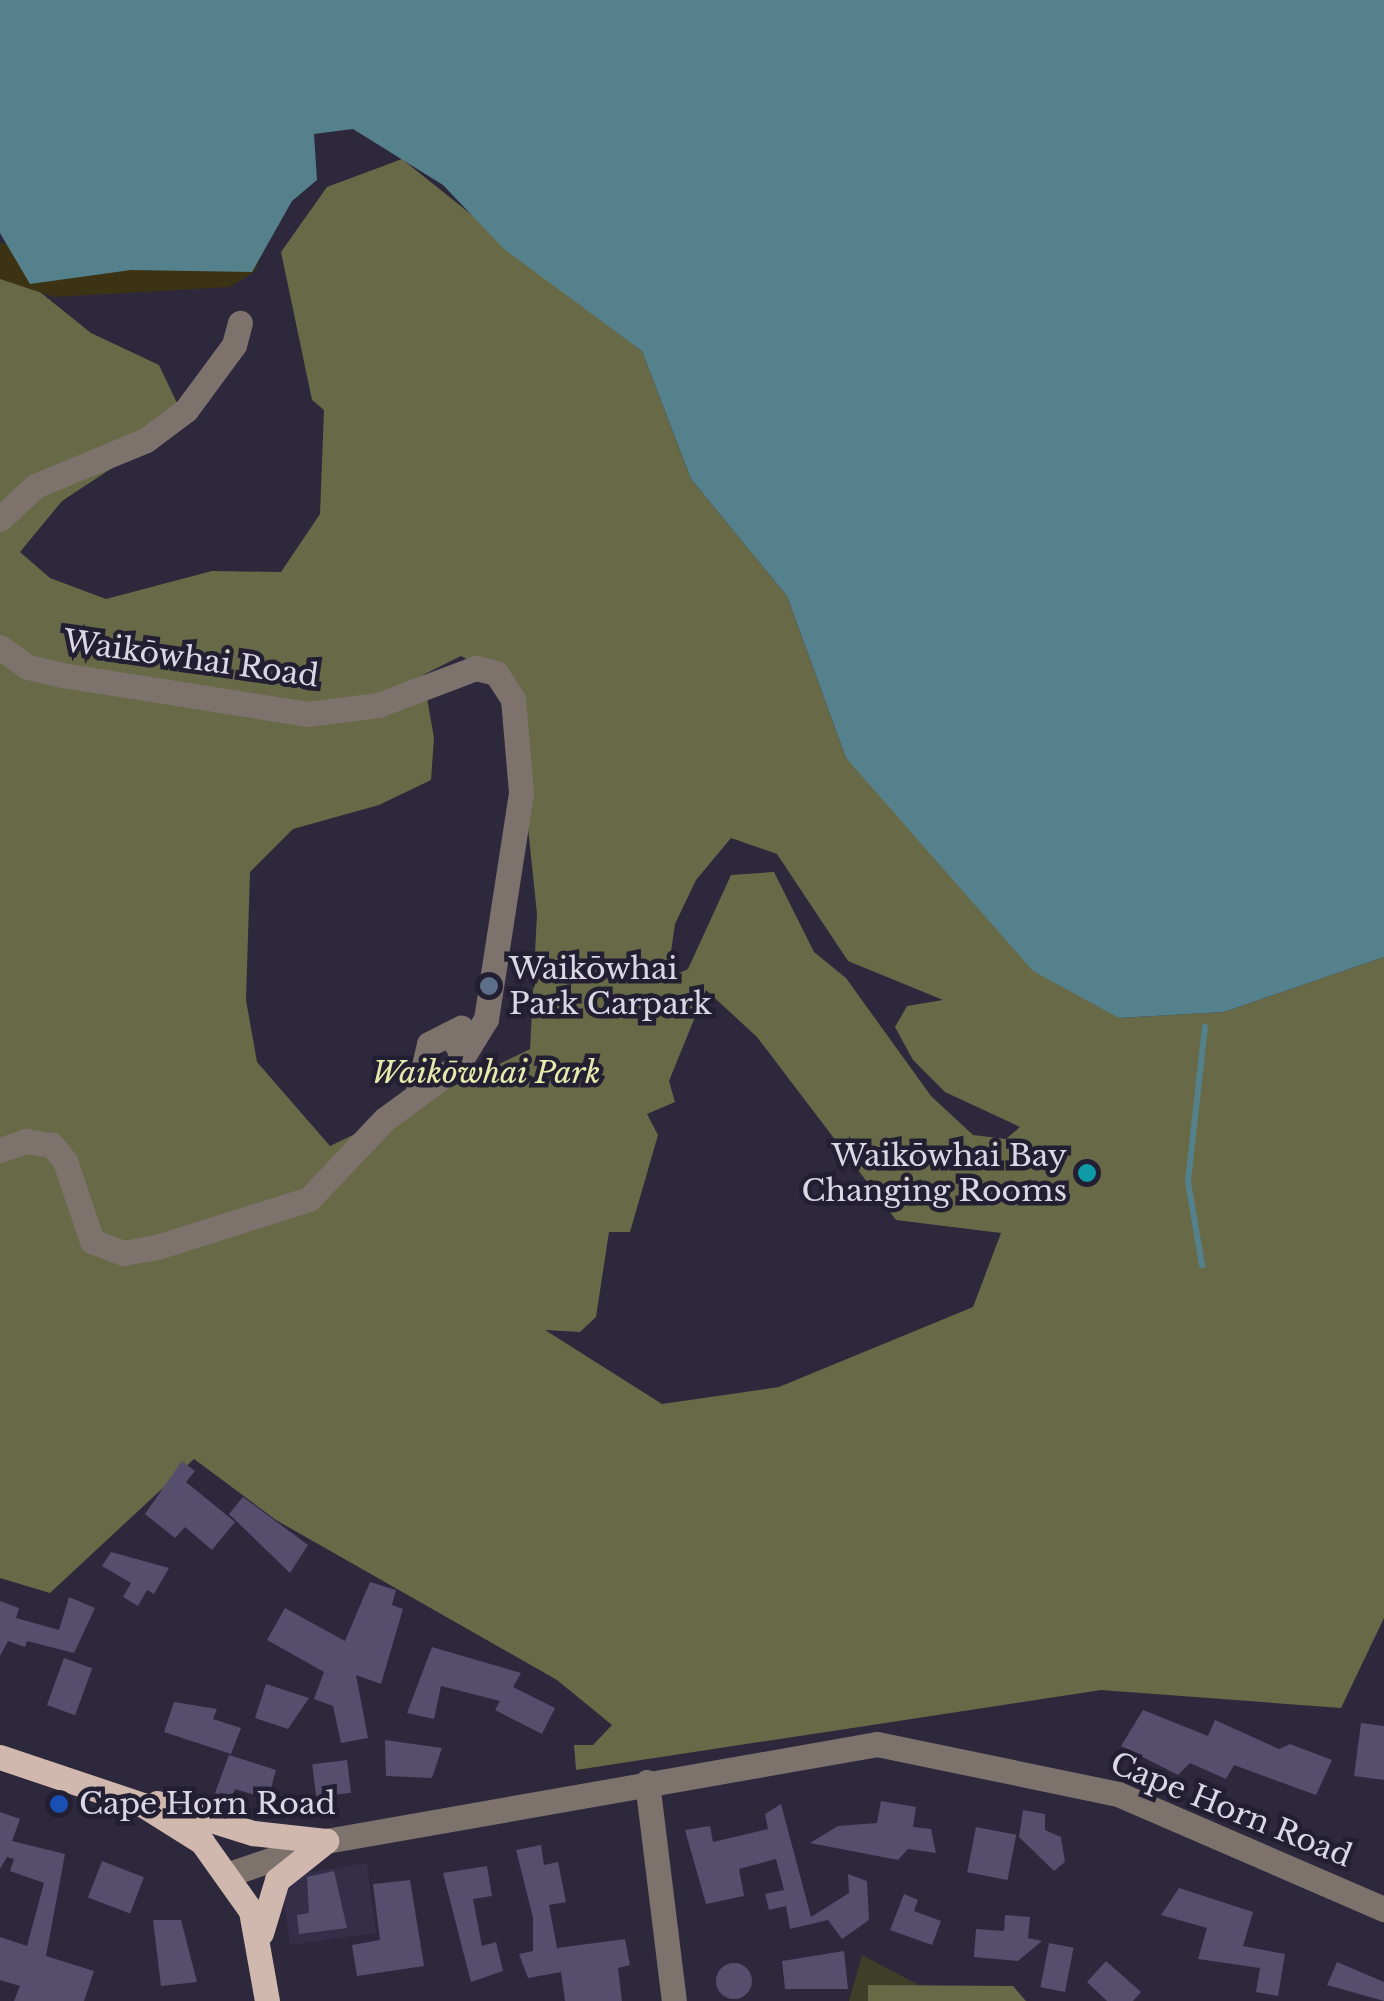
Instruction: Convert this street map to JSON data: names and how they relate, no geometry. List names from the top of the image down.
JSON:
{
  "streets": {
    "street": ["Waikōwhai Road", "Cape Horn Road"]
  },
  "parks": ["Waikōwhai Park"],
  "places": ["Waikōwhai Park Carpark", "Waikōwhai Bay Changing Rooms", "Cape Horn Road"]
}
